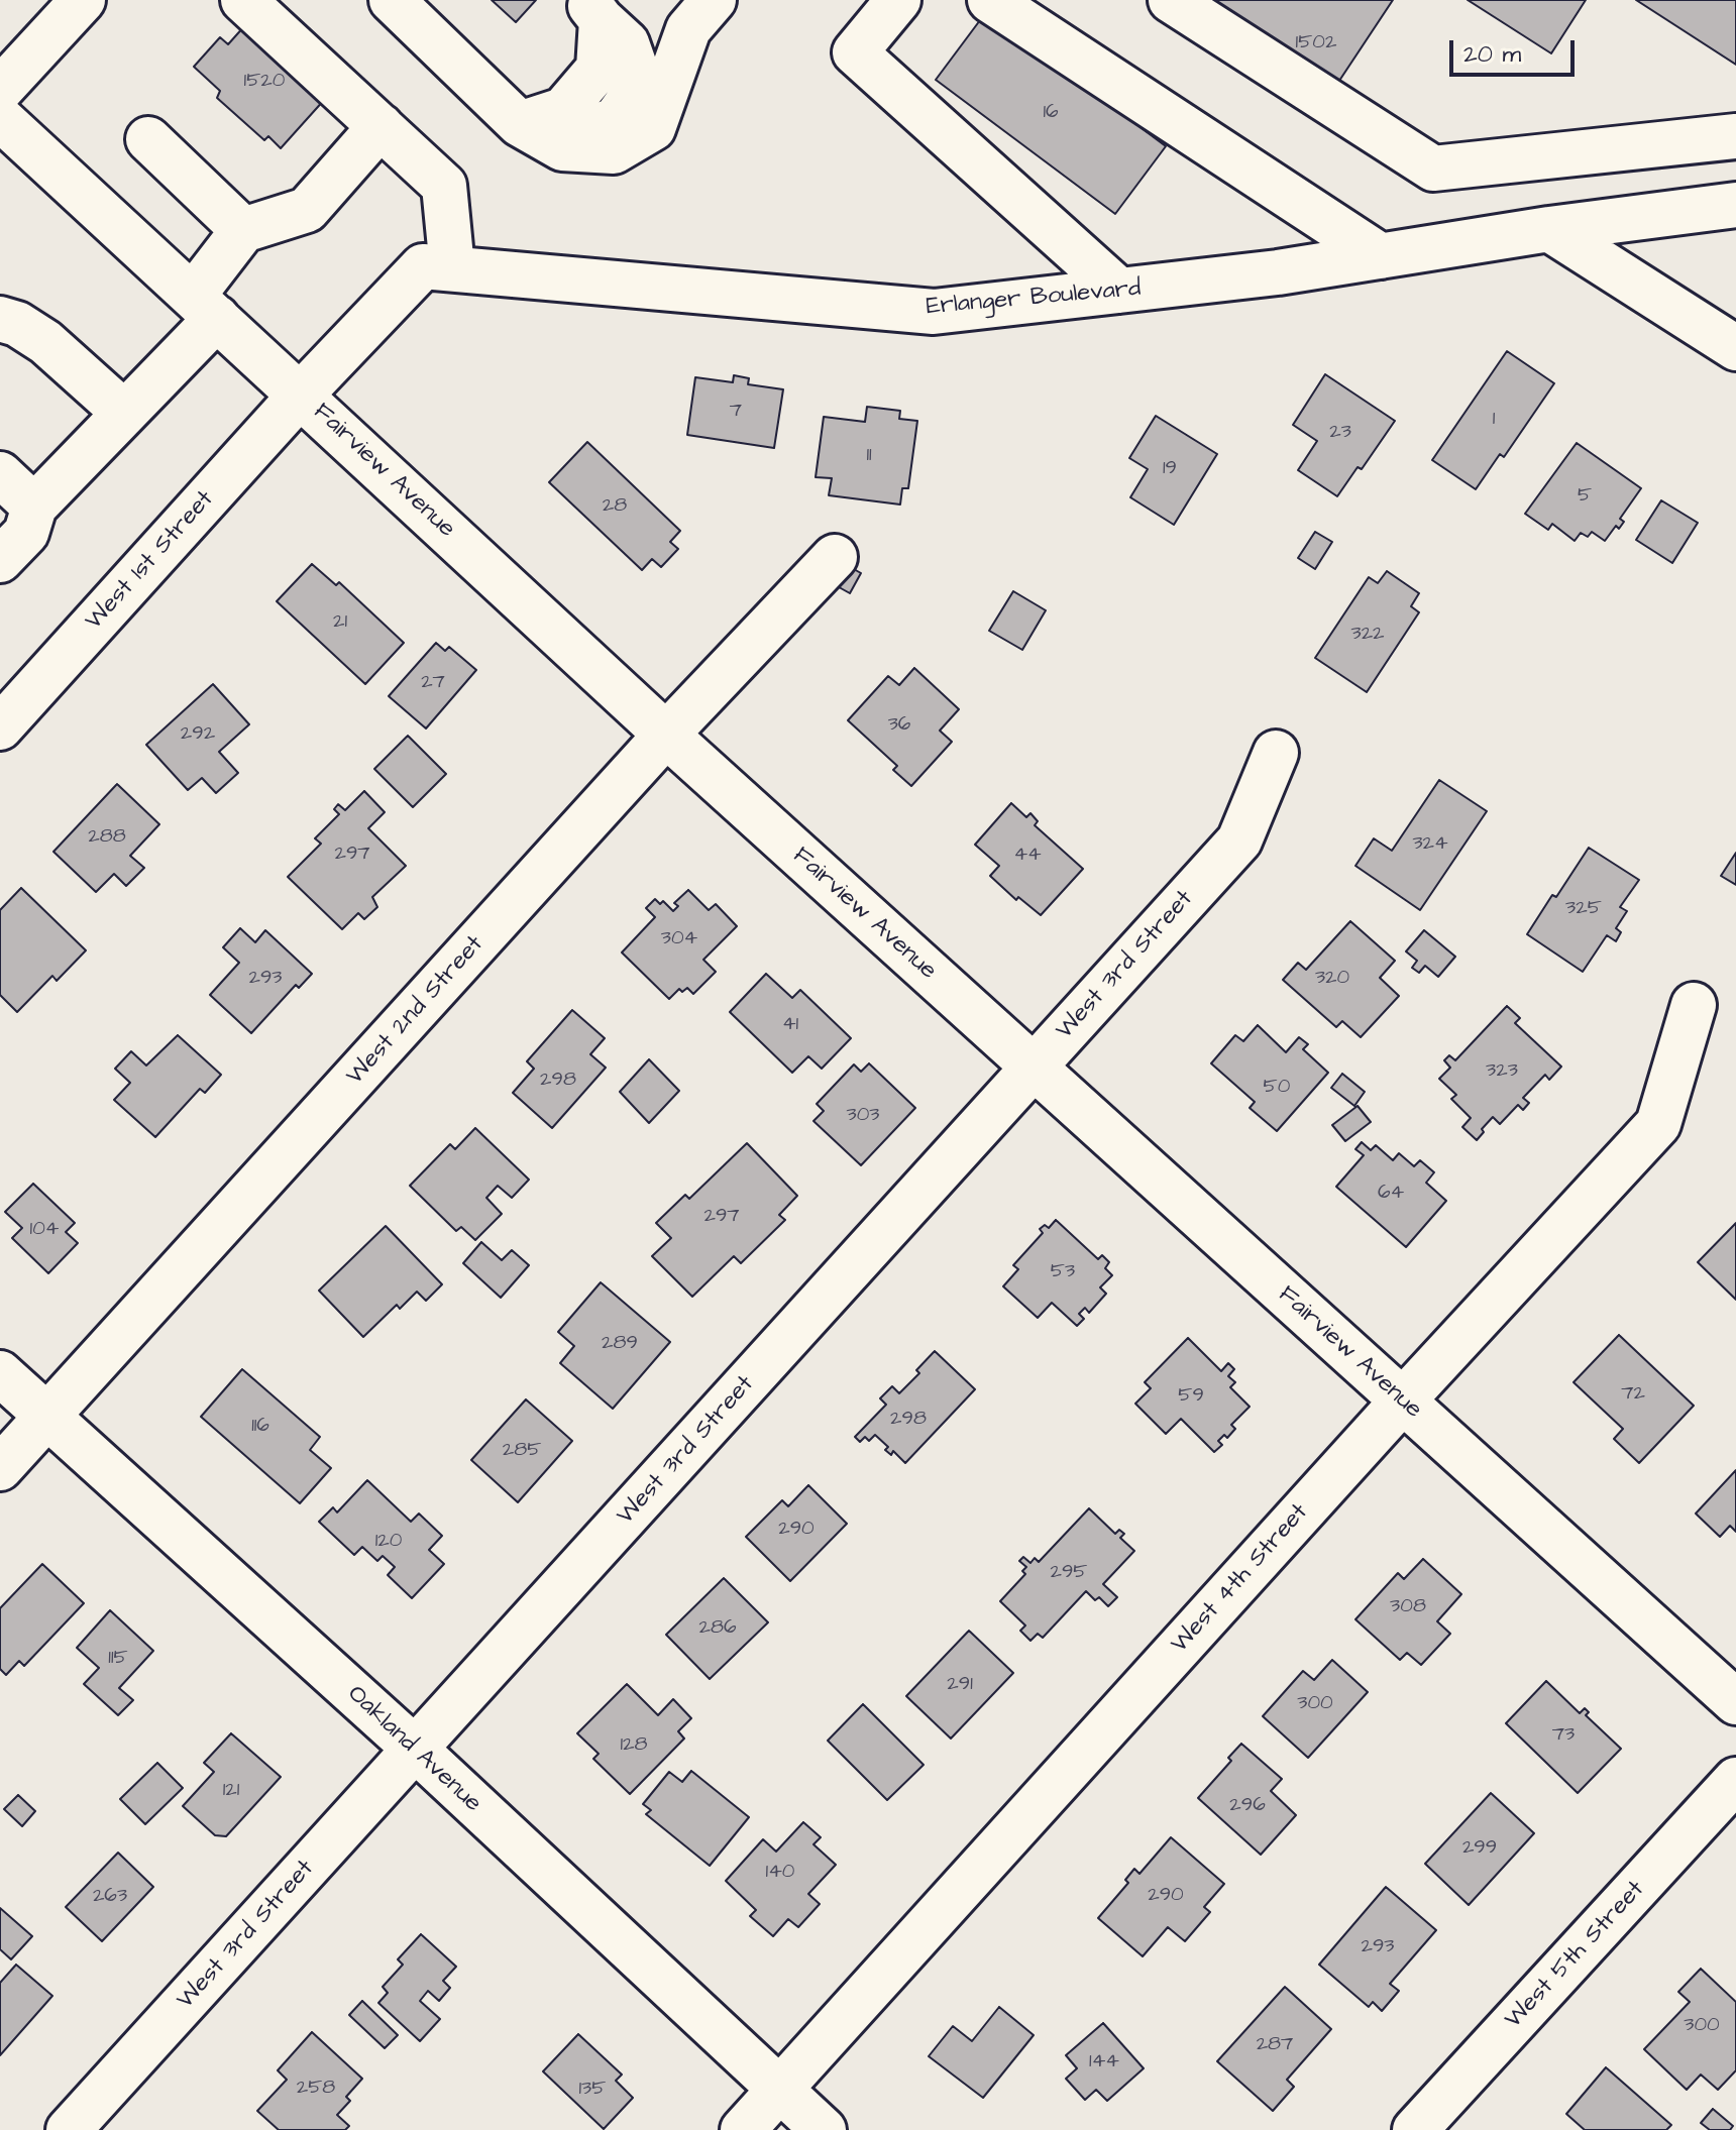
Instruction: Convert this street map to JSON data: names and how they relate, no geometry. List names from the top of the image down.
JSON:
{
  "streets": {
    "street": [
      "Erlanger Boulevard",
      "Fairview Avenue",
      "West 1st Street",
      "West 3rd Street",
      "West 2nd Street",
      "West 4th Street",
      "Oakland Avenue",
      "West 5th Street"
    ]
  },
  "crossings": [
    ["Erlanger Boulevard", "Fairview Avenue"],
    ["Erlanger Boulevard", "West 1st Street"],
    ["Fairview Avenue", "West 1st Street"],
    ["Fairview Avenue", "West 3rd Street"],
    ["Fairview Avenue", "West 2nd Street"],
    ["Fairview Avenue", "West 4th Street"],
    ["West 3rd Street", "Oakland Avenue"],
    ["West 2nd Street", "Oakland Avenue"],
    ["West 4th Street", "Oakland Avenue"]
  ],
  "house_numbers": [
    "1502",
    "1520",
    "16",
    "7",
    "1",
    "23",
    "11",
    "19",
    "5",
    "28",
    "21",
    "322",
    "27",
    "36",
    "292",
    "288",
    "324",
    "297",
    "44",
    "325",
    "304",
    "293",
    "320",
    "41",
    "323",
    "298",
    "50",
    "303",
    "64",
    "297",
    "104",
    "53",
    "289",
    "72",
    "59",
    "298",
    "116",
    "285",
    "290",
    "120",
    "295",
    "308",
    "286",
    "115",
    "291",
    "300",
    "73",
    "128",
    "121",
    "296",
    "299",
    "140",
    "290",
    "263",
    "293",
    "300",
    "287",
    "144",
    "258",
    "135"
  ],
  "scale_bar": "20 m"
}
